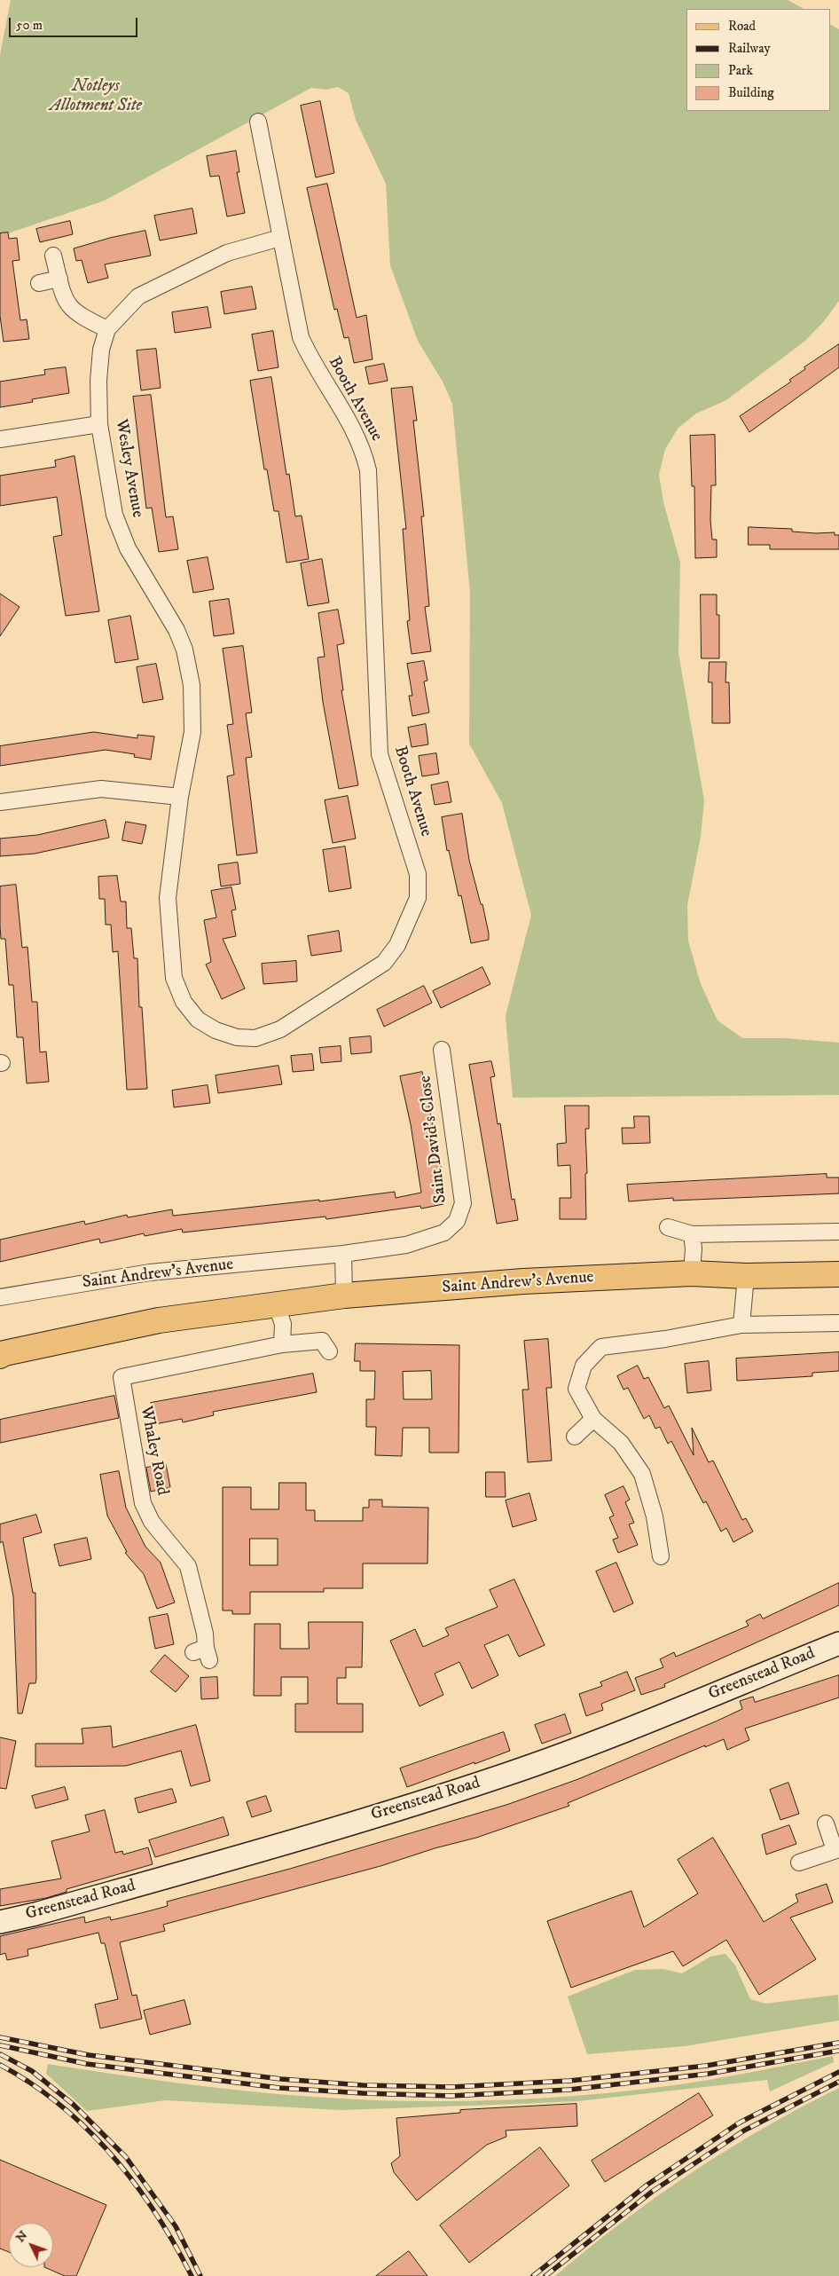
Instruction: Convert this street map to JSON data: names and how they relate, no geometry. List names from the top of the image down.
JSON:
{
  "streets": {
    "main road": ["Saint Andrew's Avenue"],
    "street": [
      "Booth Avenue",
      "Wesley Avenue",
      "Saint David's Close",
      "Whaley Road",
      "Greenstead Road"
    ]
  },
  "crossings": [
    ["Booth Avenue", "Wesley Avenue"],
    ["Saint David's Close", "Saint Andrew's Avenue"]
  ],
  "parks": ["Notleys Allotment Site"],
  "legend": [
    "Road",
    "Railway",
    "Park",
    "Building"
  ],
  "scale_bar": "50 m",
  "north": "top left"
}
